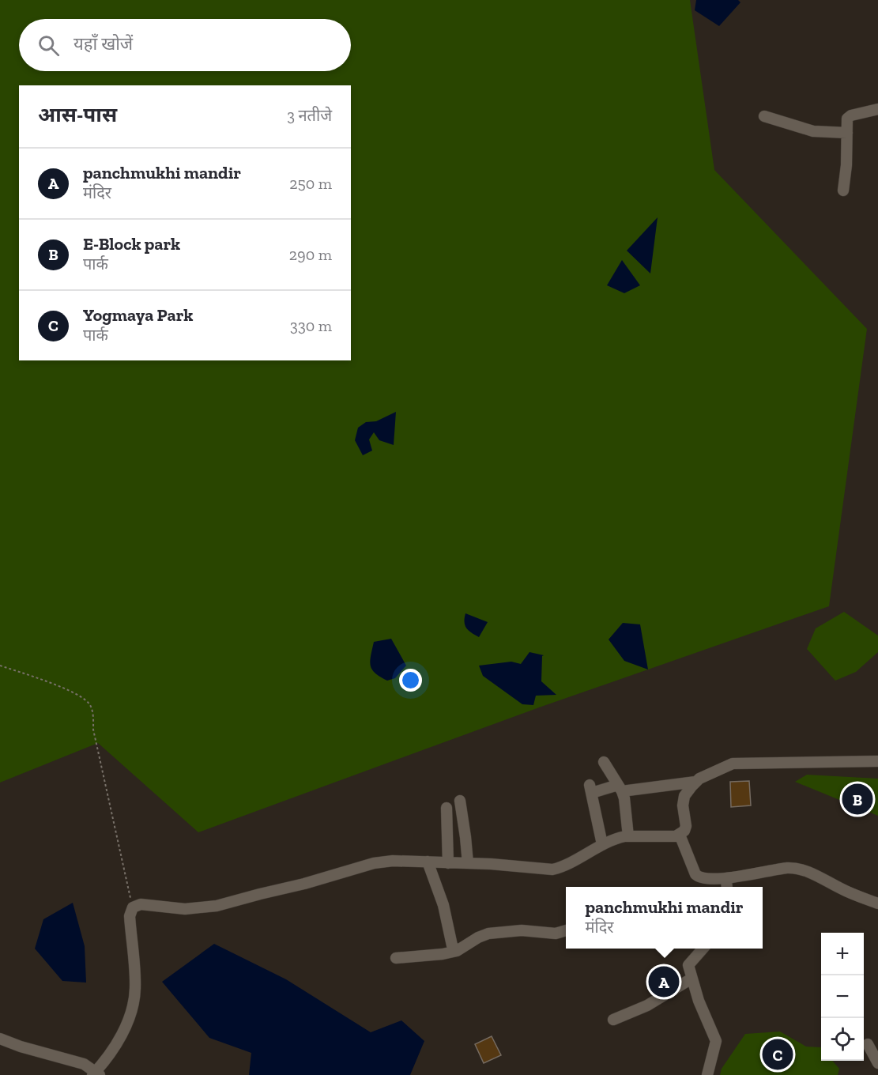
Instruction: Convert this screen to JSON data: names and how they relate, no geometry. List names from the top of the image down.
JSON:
{
  "page": {
    "search": "यहाँ खोजें",
    "heading": ["आस-पास", "3 नतीजे"],
    "list": [
      {
        "mark": "A",
        "name": "panchmukhi mandir",
        "note": "मंदिर",
        "value": "250 m"
      },
      {
        "mark": "B",
        "name": "E-Block park",
        "note": "पार्क",
        "value": "290 m"
      },
      {
        "mark": "C",
        "name": "Yogmaya Park",
        "note": "पार्क",
        "value": "330 m"
      }
    ],
    "pins": ["B", "A", "C"],
    "popup": ["panchmukhi mandir", "मंदिर"],
    "map_buttons": ["+", "−"]
  }
}
